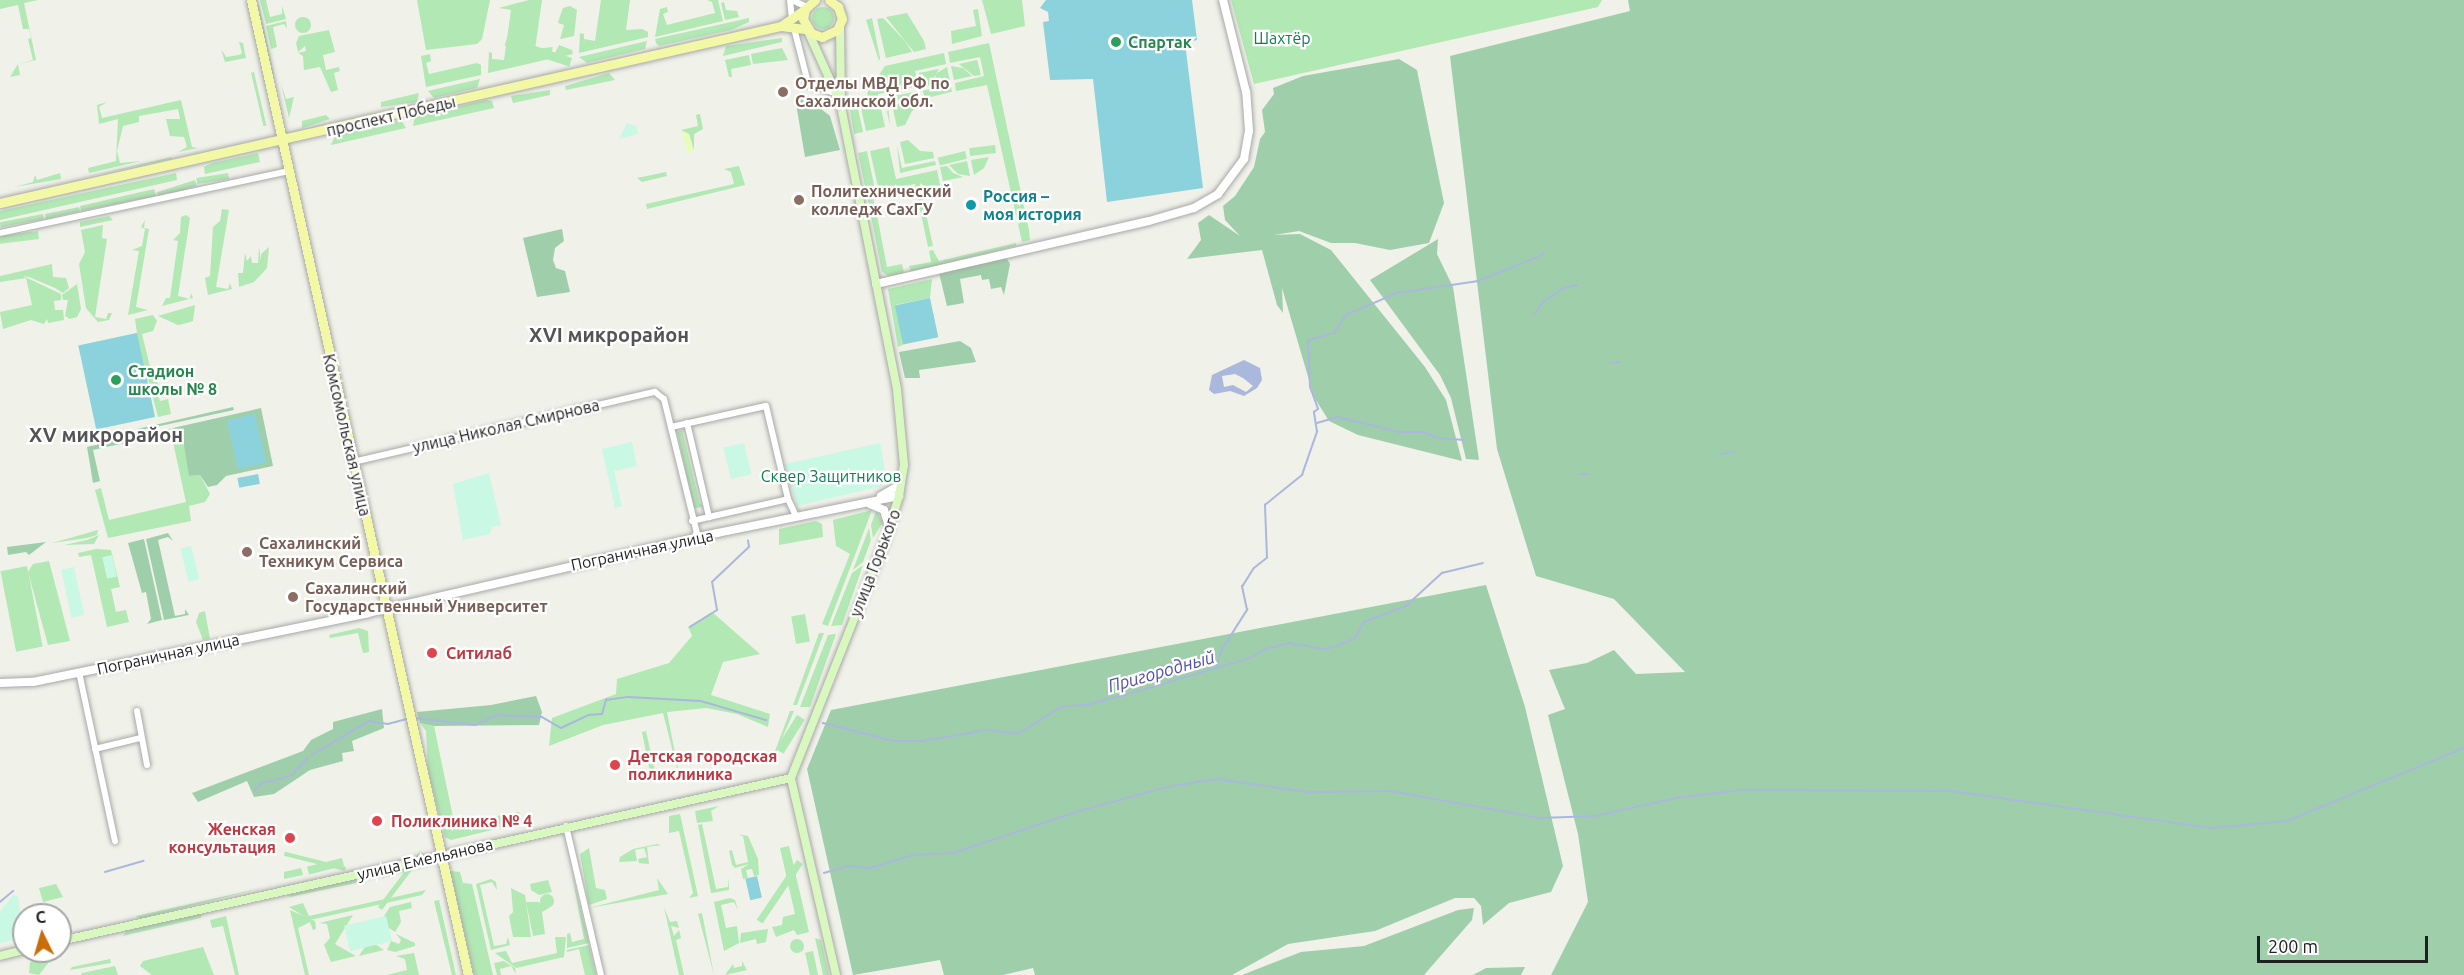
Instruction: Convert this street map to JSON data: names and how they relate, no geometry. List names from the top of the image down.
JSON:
{
  "streets": {
    "main road": [
      "проспект Победы",
      "Комсомольская улица",
      "улица Горького",
      "улица Емельянова"
    ],
    "street": ["улица Николая Смирнова", "Пограничная улица"]
  },
  "crossings": [
    ["проспект Победы", "Комсомольская улица"],
    ["проспект Победы", "улица Горького"],
    ["улица Николая Смирнова", "Комсомольская улица"],
    ["Комсомольская улица", "Пограничная улица"],
    ["Комсомольская улица", "улица Емельянова"],
    ["Пограничная улица", "улица Горького"],
    ["улица Горького", "улица Емельянова"]
  ],
  "districts": ["XVI микрорайон", "XV микрорайон"],
  "water": ["Пригородный"],
  "parks": ["Шахтёр", "Сквер Защитников"],
  "places": [
    "Спартак",
    "Отделы МВД РФ по Сахалинской обл.",
    "Политехнический колледж СахГУ",
    "Россия – моя история",
    "Стадион школы № 8",
    "Сахалинский Техникум Сервиса",
    "Сахалинский Государственный Университет",
    "Ситилаб",
    "Детская городская поликлиника",
    "Поликлиника № 4",
    "Женская консультация"
  ],
  "scale_bar": "200 m",
  "north": "top"
}
